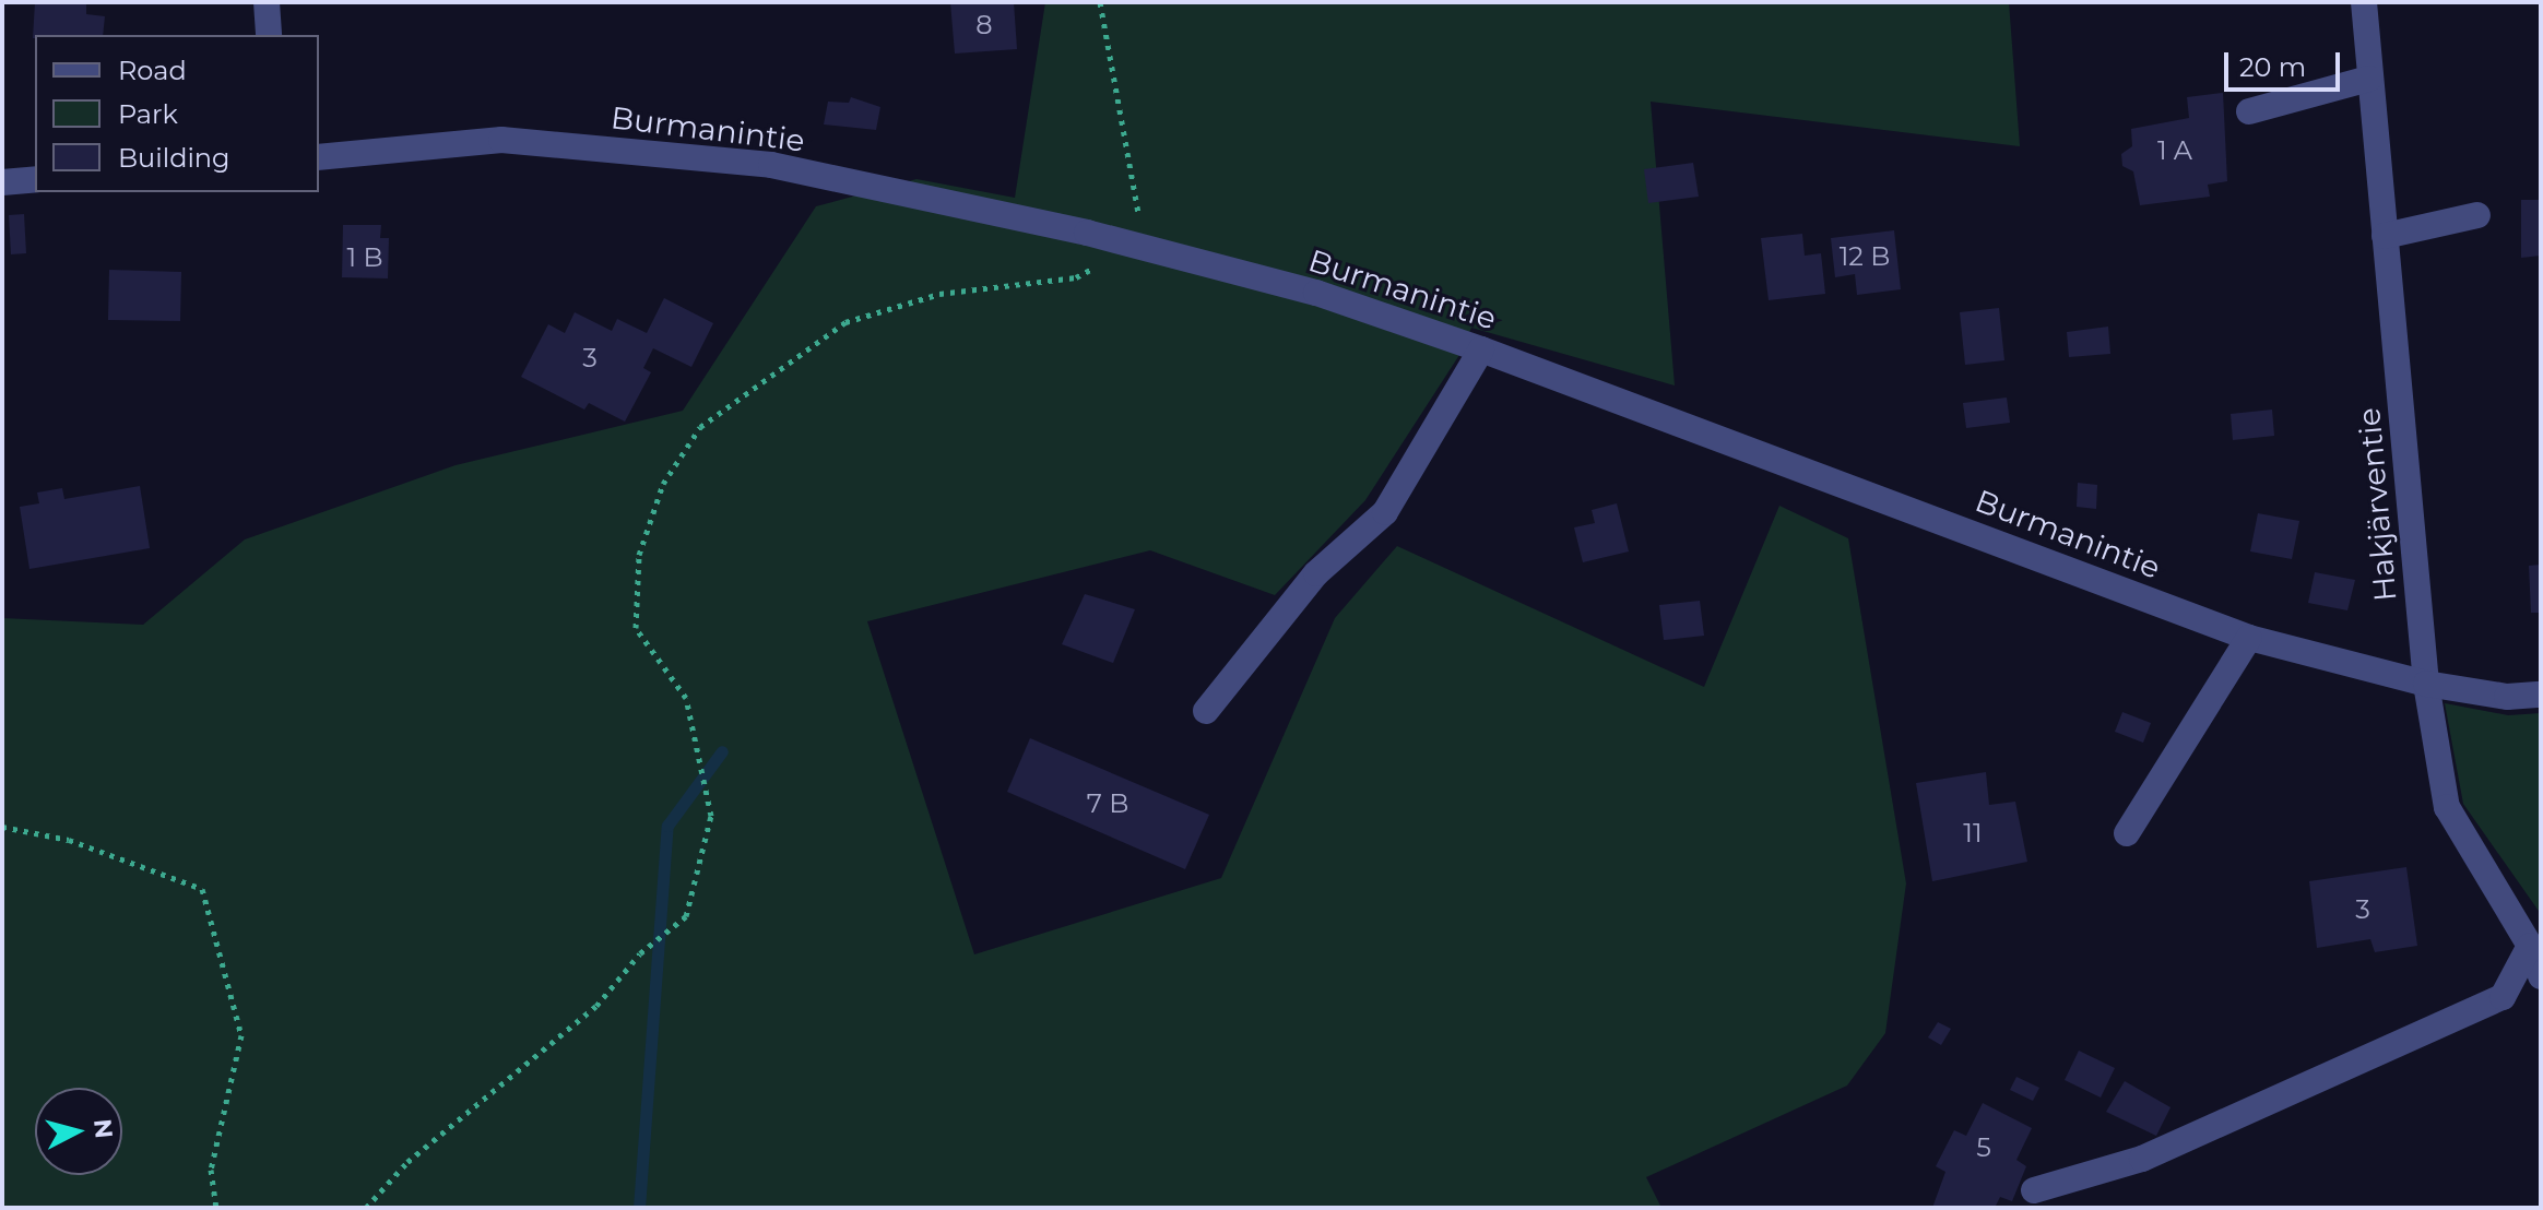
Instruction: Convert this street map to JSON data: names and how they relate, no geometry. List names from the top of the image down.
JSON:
{
  "streets": {
    "street": ["Burmanintie", "Hakjärventie"]
  },
  "crossings": [
    ["Burmanintie", "Hakjärventie"]
  ],
  "house_numbers": [
    "8",
    "1 A",
    "12 B",
    "1 B",
    "3",
    "7 B",
    "11",
    "3",
    "5"
  ],
  "legend": ["Road", "Park", "Building"],
  "scale_bar": "20 m",
  "north": "right"
}
